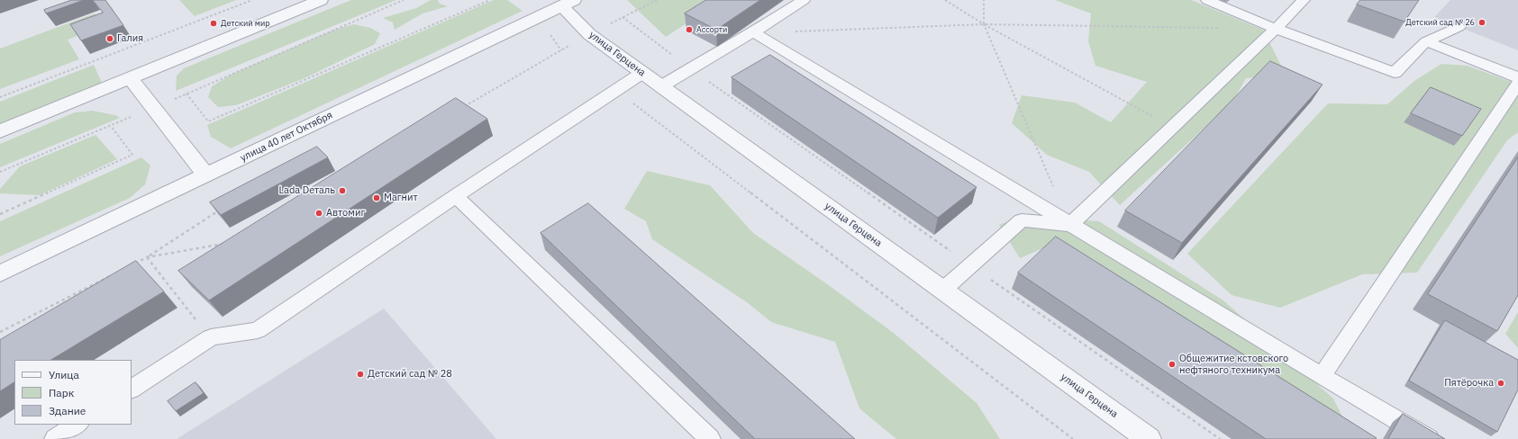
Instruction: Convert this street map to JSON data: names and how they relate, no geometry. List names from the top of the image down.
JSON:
{
  "streets": {
    "street": ["улица Герцена", "улица 40 лет Октября"]
  },
  "crossings": [
    ["улица Герцена", "улица 40 лет Октября"]
  ],
  "places": [
    "Детский сад № 26",
    "Детский мир",
    "Ассорти",
    "Галия",
    "Lada Dеталь",
    "Магнит",
    "Автомиг",
    "Общежитие кстовского нефтяного техникума",
    "Детский сад № 28",
    "Пятёрочка"
  ],
  "legend": ["Улица", "Парк", "Здание"]
}
